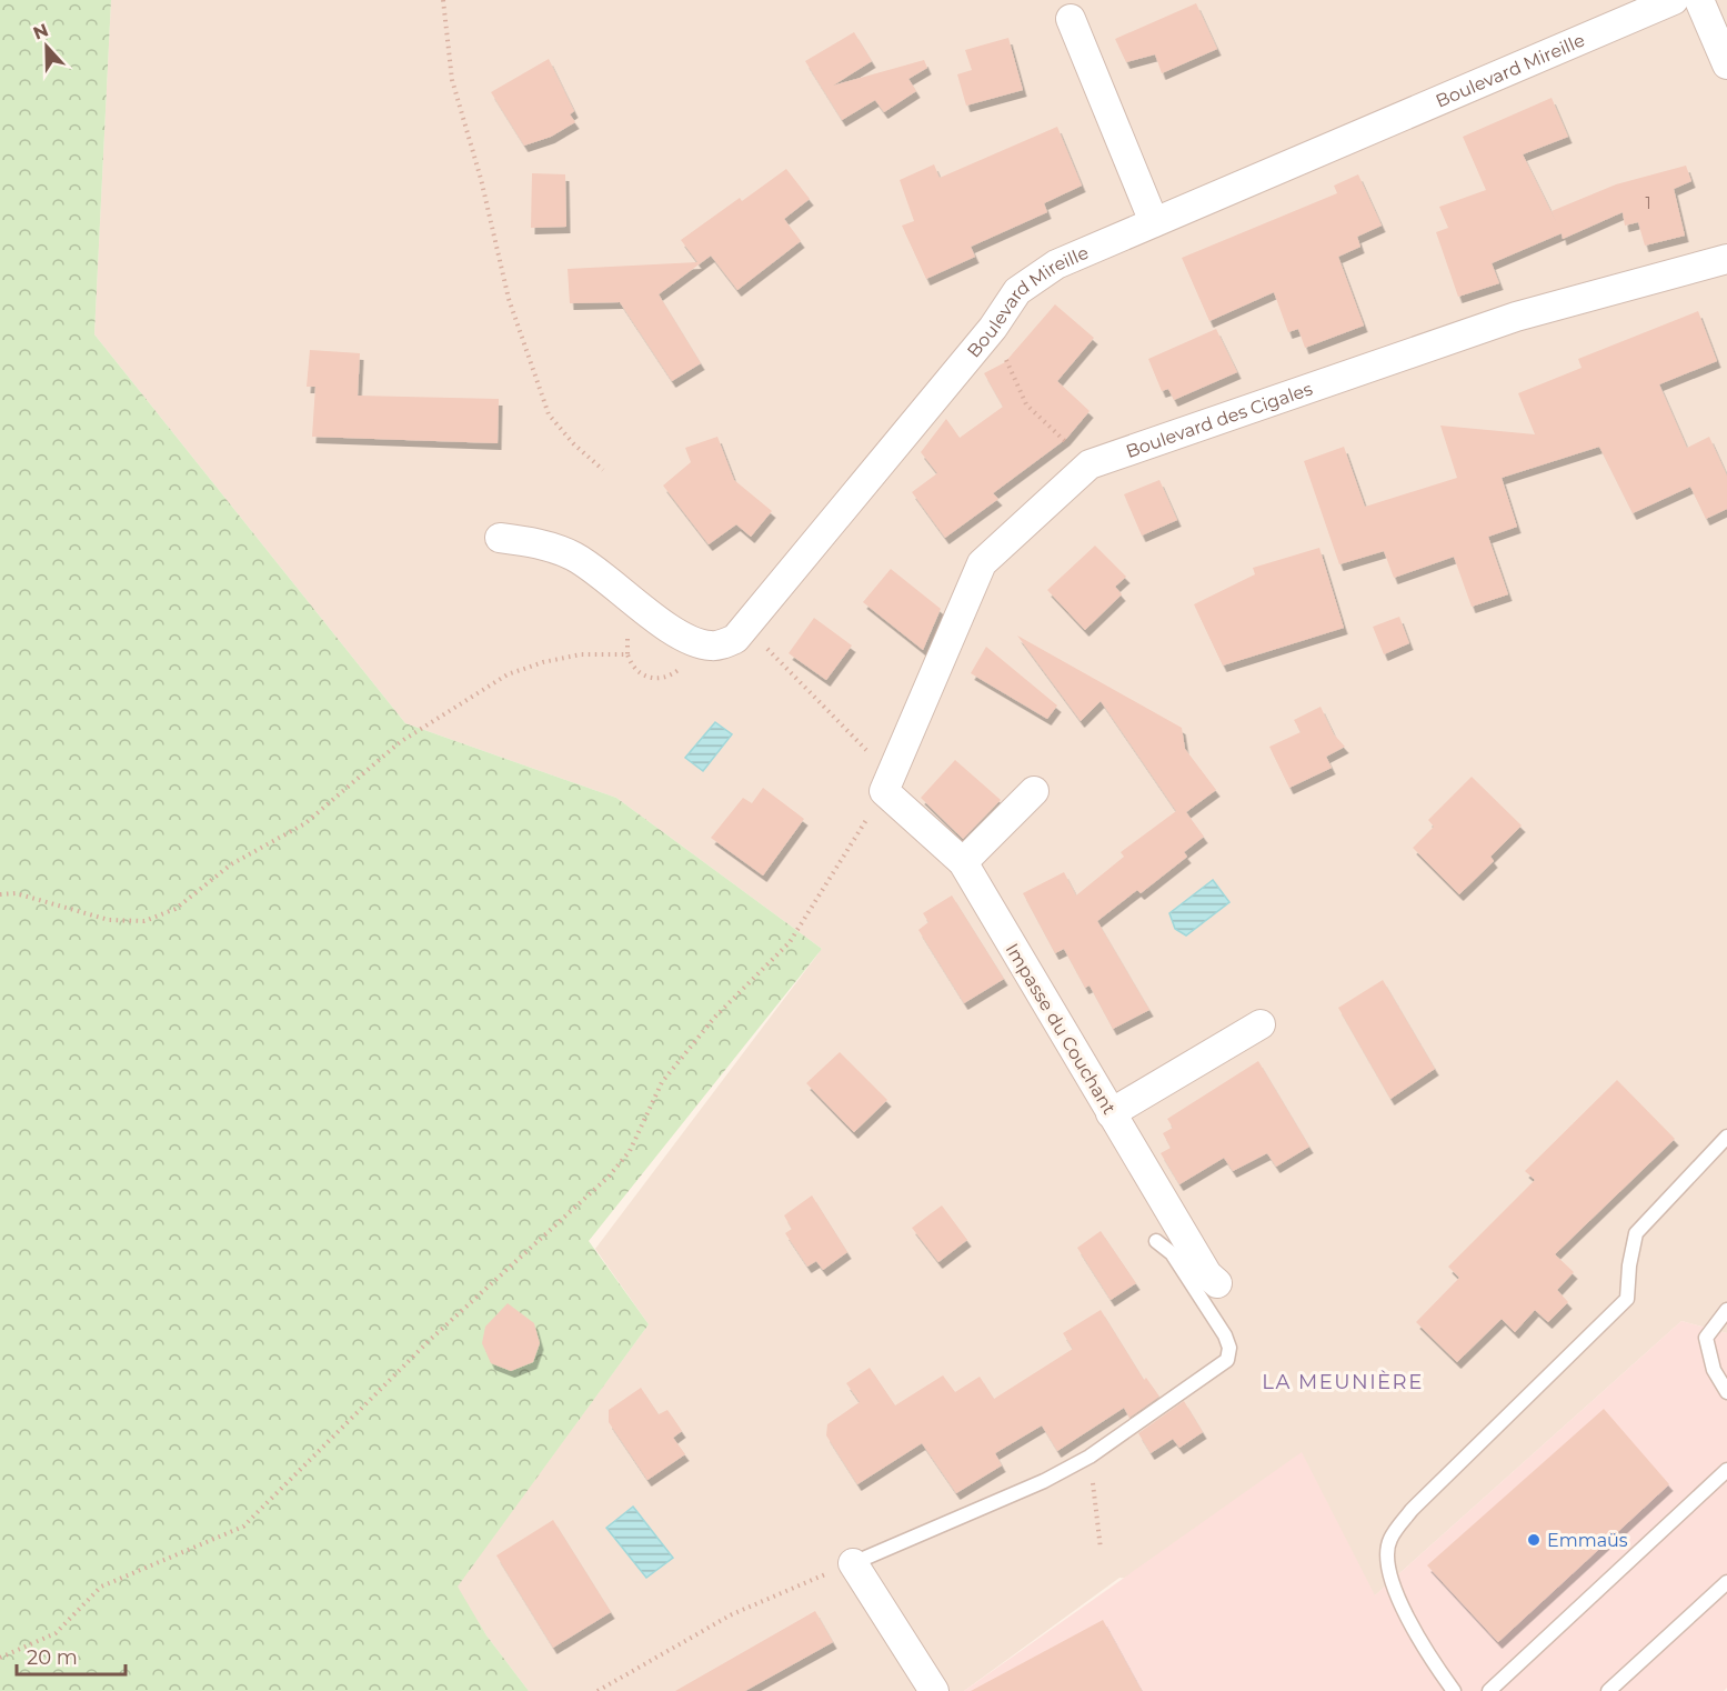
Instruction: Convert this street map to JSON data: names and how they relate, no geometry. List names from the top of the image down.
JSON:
{
  "streets": {
    "street": ["Boulevard Mireille", "Boulevard des Cigales", "Impasse du Couchant"]
  },
  "crossings": [
    ["Boulevard des Cigales", "Impasse du Couchant"]
  ],
  "districts": ["LA MEUNIÈRE"],
  "places": ["Emmaüs"],
  "house_numbers": ["1"],
  "scale_bar": "20 m",
  "north": "top"
}
